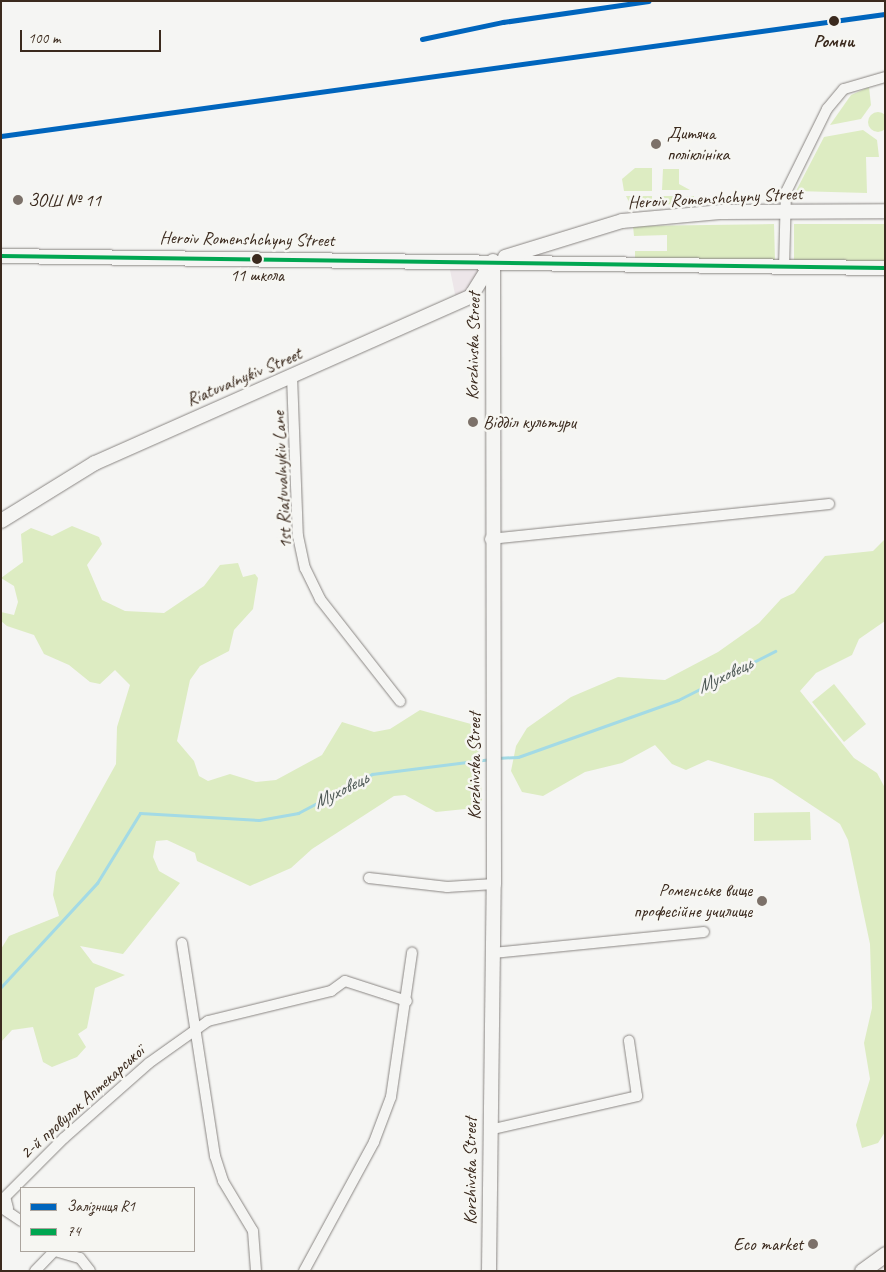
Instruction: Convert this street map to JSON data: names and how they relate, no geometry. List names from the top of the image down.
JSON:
{
  "streets": {
    "street": [
      "Heroiv Romenshchyny Street",
      "Korzhivska Street",
      "Riatuvalnykiv Street",
      "1st Riatuvalnykiv Lane",
      "2-й провулок Аптекарської"
    ]
  },
  "crossings": [
    ["Heroiv Romenshchyny Street", "Korzhivska Street"],
    ["Heroiv Romenshchyny Street", "Riatuvalnykiv Street"],
    ["Korzhivska Street", "Riatuvalnykiv Street"],
    ["Riatuvalnykiv Street", "1st Riatuvalnykiv Lane"]
  ],
  "water": ["Муховець"],
  "places": [
    "Ромни",
    "Дитяча поліклініка",
    "ЗОШ № 11",
    "11 школа",
    "Відділ культури",
    "Роменське вище професійне училище",
    "Eco market"
  ],
  "lines": ["rail line R1", "transit line 74"],
  "legend": ["Залізниця R1", "74"],
  "scale_bar": "100 m"
}
